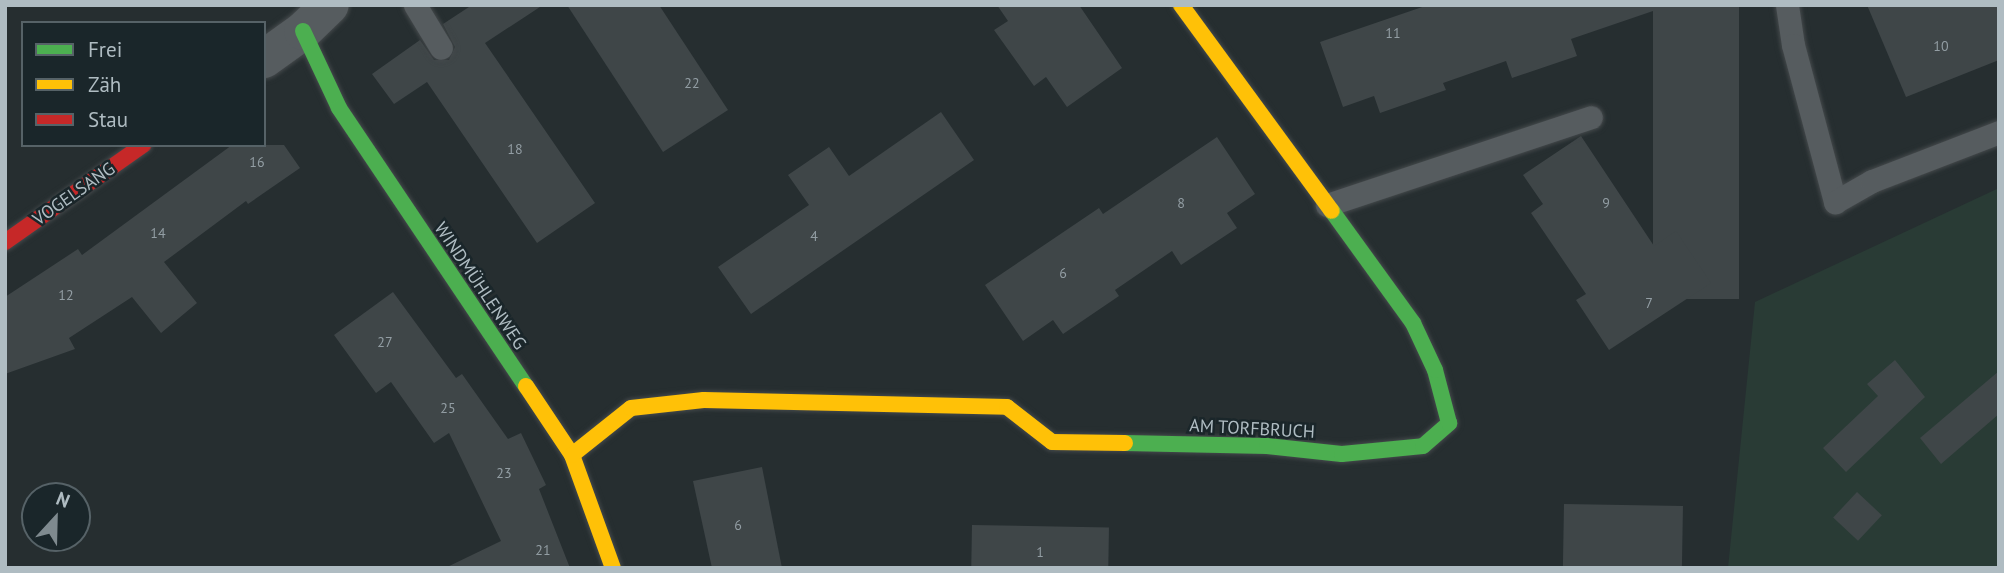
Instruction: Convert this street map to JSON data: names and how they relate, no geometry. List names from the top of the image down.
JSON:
{
  "streets": {
    "street": ["VOGELSANG", "WINDMÜHLENWEG", "AM TORFBRUCH"]
  },
  "crossings": [
    ["WINDMÜHLENWEG", "AM TORFBRUCH"]
  ],
  "house_numbers": [
    "11",
    "10",
    "22",
    "18",
    "16",
    "8",
    "9",
    "14",
    "4",
    "6",
    "12",
    "7",
    "27",
    "25",
    "23",
    "6",
    "21",
    "1"
  ],
  "legend": ["Frei", "Zäh", "Stau"],
  "north": "top"
}
